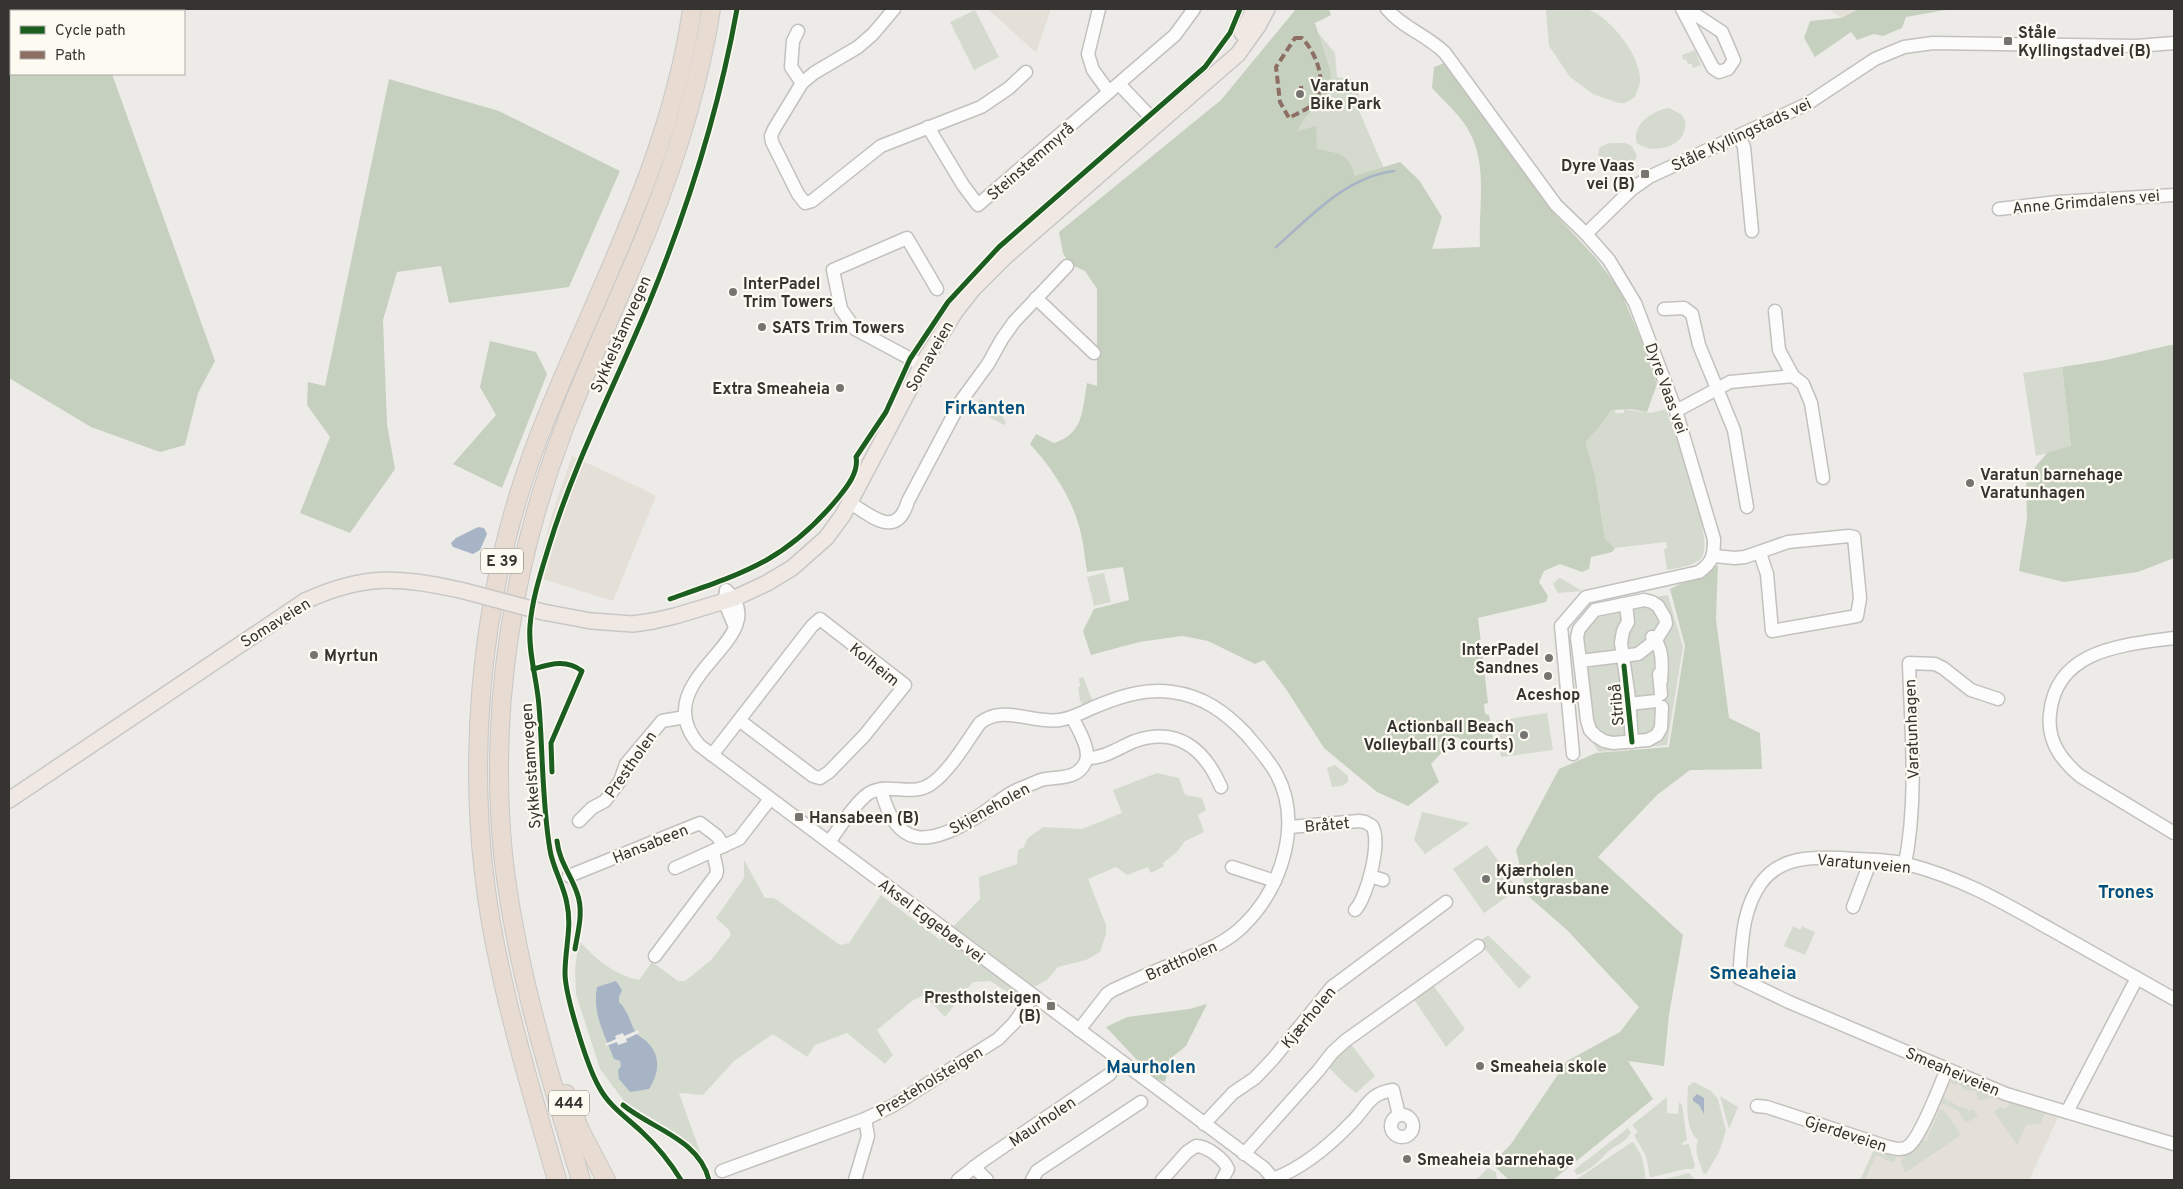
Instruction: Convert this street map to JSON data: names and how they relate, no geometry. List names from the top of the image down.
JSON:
{
  "streets": {
    "highway": ["E 39", "444"],
    "main road": ["Somaveien"],
    "street": [
      "Ståle Kyllingstads vei",
      "Steinstemmyrå",
      "Anne Grimdalens vei",
      "Dyre Vaas vei",
      "Kolheim",
      "Stribå",
      "Varatunhagen",
      "Prestholen",
      "Skjeneholen",
      "Bråtet",
      "Hansabeen",
      "Varatunveien",
      "Aksel Eggebøs vei",
      "Brattholen",
      "Kjærholen",
      "Smeaheiveien",
      "Presteholsteigen",
      "Maurholen",
      "Gjerdeveien"
    ],
    "cycle path": ["Sykkelstamvegen"]
  },
  "crossings": [
    ["Ståle Kyllingstads vei", "Dyre Vaas vei"],
    ["E 39", "444"],
    ["Kolheim", "Aksel Eggebøs vei"],
    ["Varatunhagen", "Varatunveien"],
    ["Prestholen", "Aksel Eggebøs vei"],
    ["Bråtet", "Brattholen"],
    ["Hansabeen", "Aksel Eggebøs vei"],
    ["Varatunveien", "Smeaheiveien"],
    ["Aksel Eggebøs vei", "Brattholen"],
    ["Aksel Eggebøs vei", "Kjærholen"],
    ["Aksel Eggebøs vei", "Presteholsteigen"],
    ["Smeaheiveien", "Gjerdeveien"]
  ],
  "districts": [
    "Firkanten",
    "Trones",
    "Smeaheia",
    "Maurholen"
  ],
  "places": {
    "transit": [
      "Ståle Kyllingstadvei (B)",
      "Dyre Vaas vei (B)",
      "Hansabeen (B)",
      "Prestholsteigen (B)"
    ],
    "other": [
      "Varatun Bike Park",
      "InterPadel Trim Towers",
      "SATS Trim Towers",
      "Extra Smeaheia",
      "Varatun barnehage Varatunhagen",
      "Myrtun",
      "InterPadel Sandnes",
      "Aceshop",
      "Actionball Beach Volleyball (3 courts)",
      "Kjærholen Kunstgrasbane",
      "Smeaheia skole",
      "Smeaheia barnehage"
    ]
  },
  "legend": ["Cycle path", "Path"]
}
